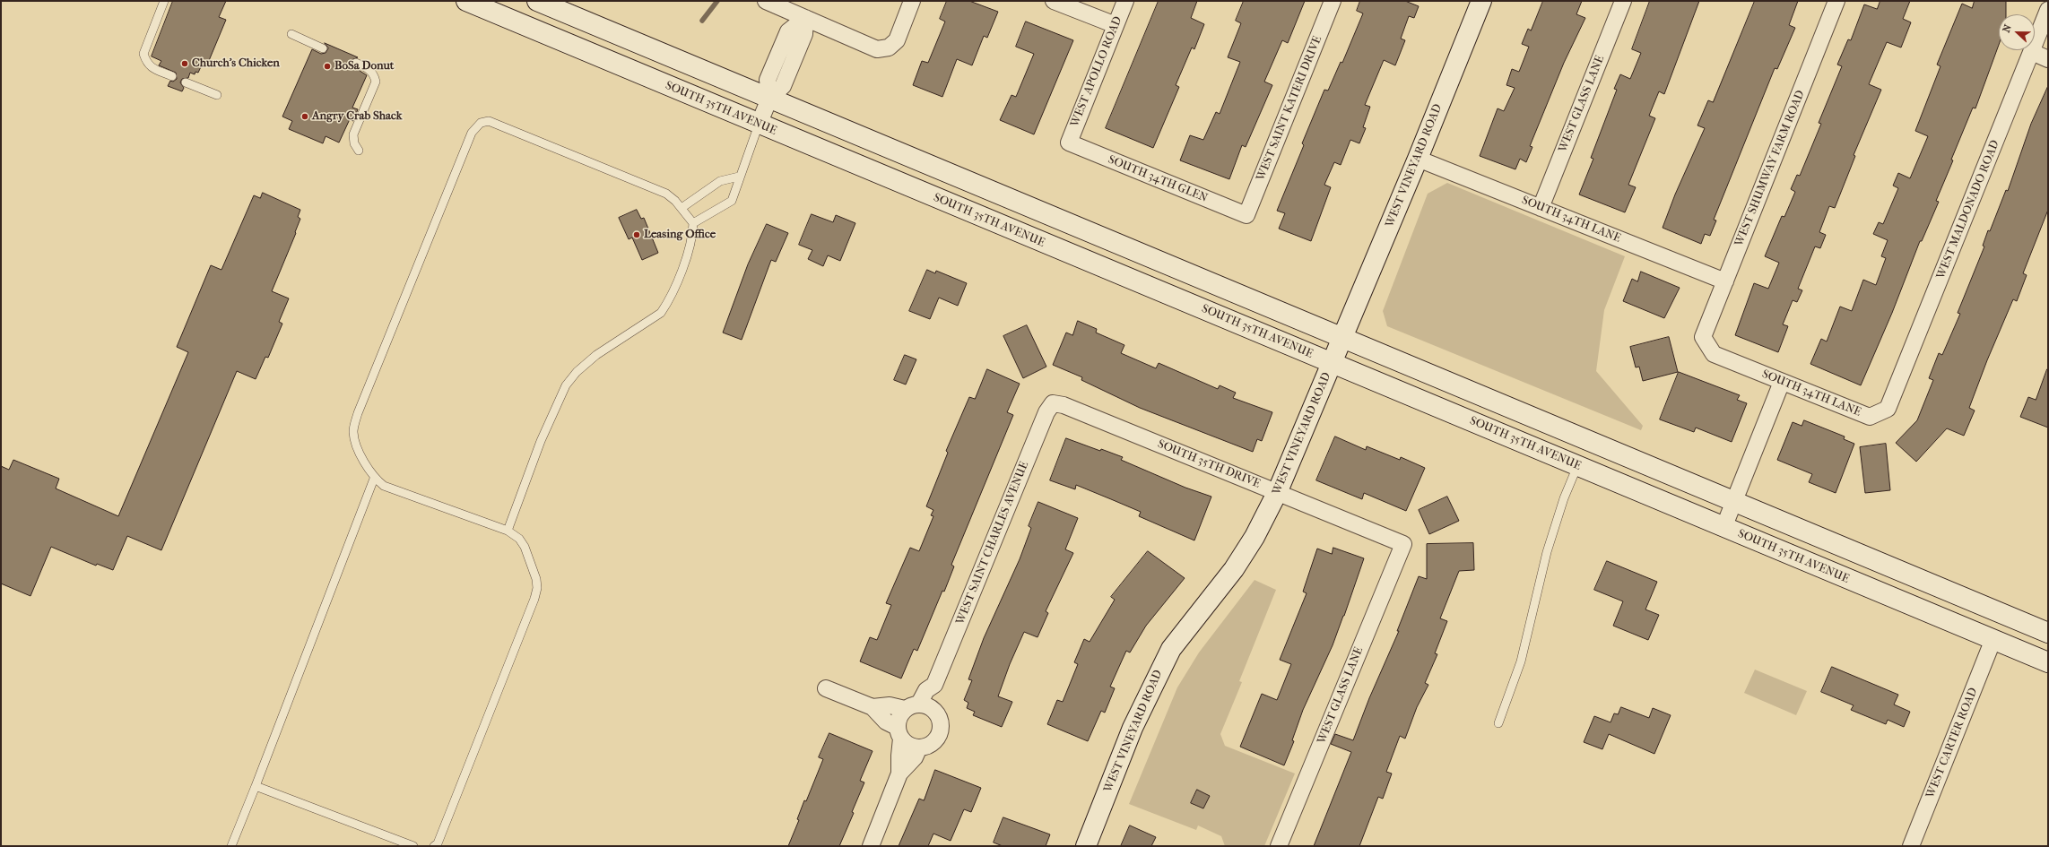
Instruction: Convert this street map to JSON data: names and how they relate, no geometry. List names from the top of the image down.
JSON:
{
  "streets": {
    "main road": ["SOUTH 35TH AVENUE", "WEST VINEYARD ROAD"],
    "street": [
      "WEST APOLLO ROAD",
      "WEST GLASS LANE",
      "WEST SAINT KATERI DRIVE",
      "WEST SHUMWAY FARM ROAD",
      "SOUTH 34TH GLEN",
      "WEST MALDONADO ROAD",
      "SOUTH 34TH LANE",
      "SOUTH 35TH DRIVE",
      "WEST SAINT CHARLES AVENUE",
      "WEST CARTER ROAD"
    ]
  },
  "crossings": [
    ["WEST APOLLO ROAD", "SOUTH 34TH GLEN"],
    ["WEST GLASS LANE", "SOUTH 34TH LANE"],
    ["WEST GLASS LANE", "SOUTH 35TH DRIVE"],
    ["SOUTH 35TH AVENUE", "WEST VINEYARD ROAD"],
    ["SOUTH 35TH AVENUE", "WEST CARTER ROAD"],
    ["WEST SAINT KATERI DRIVE", "SOUTH 34TH GLEN"],
    ["WEST VINEYARD ROAD", "SOUTH 34TH LANE"],
    ["WEST VINEYARD ROAD", "SOUTH 35TH DRIVE"],
    ["WEST SHUMWAY FARM ROAD", "SOUTH 34TH LANE"],
    ["WEST MALDONADO ROAD", "SOUTH 34TH LANE"],
    ["SOUTH 35TH DRIVE", "WEST SAINT CHARLES AVENUE"]
  ],
  "places": [
    "Church's Chicken",
    "BoSa Donut",
    "Angry Crab Shack",
    "Leasing Office"
  ],
  "north": "left"
}
